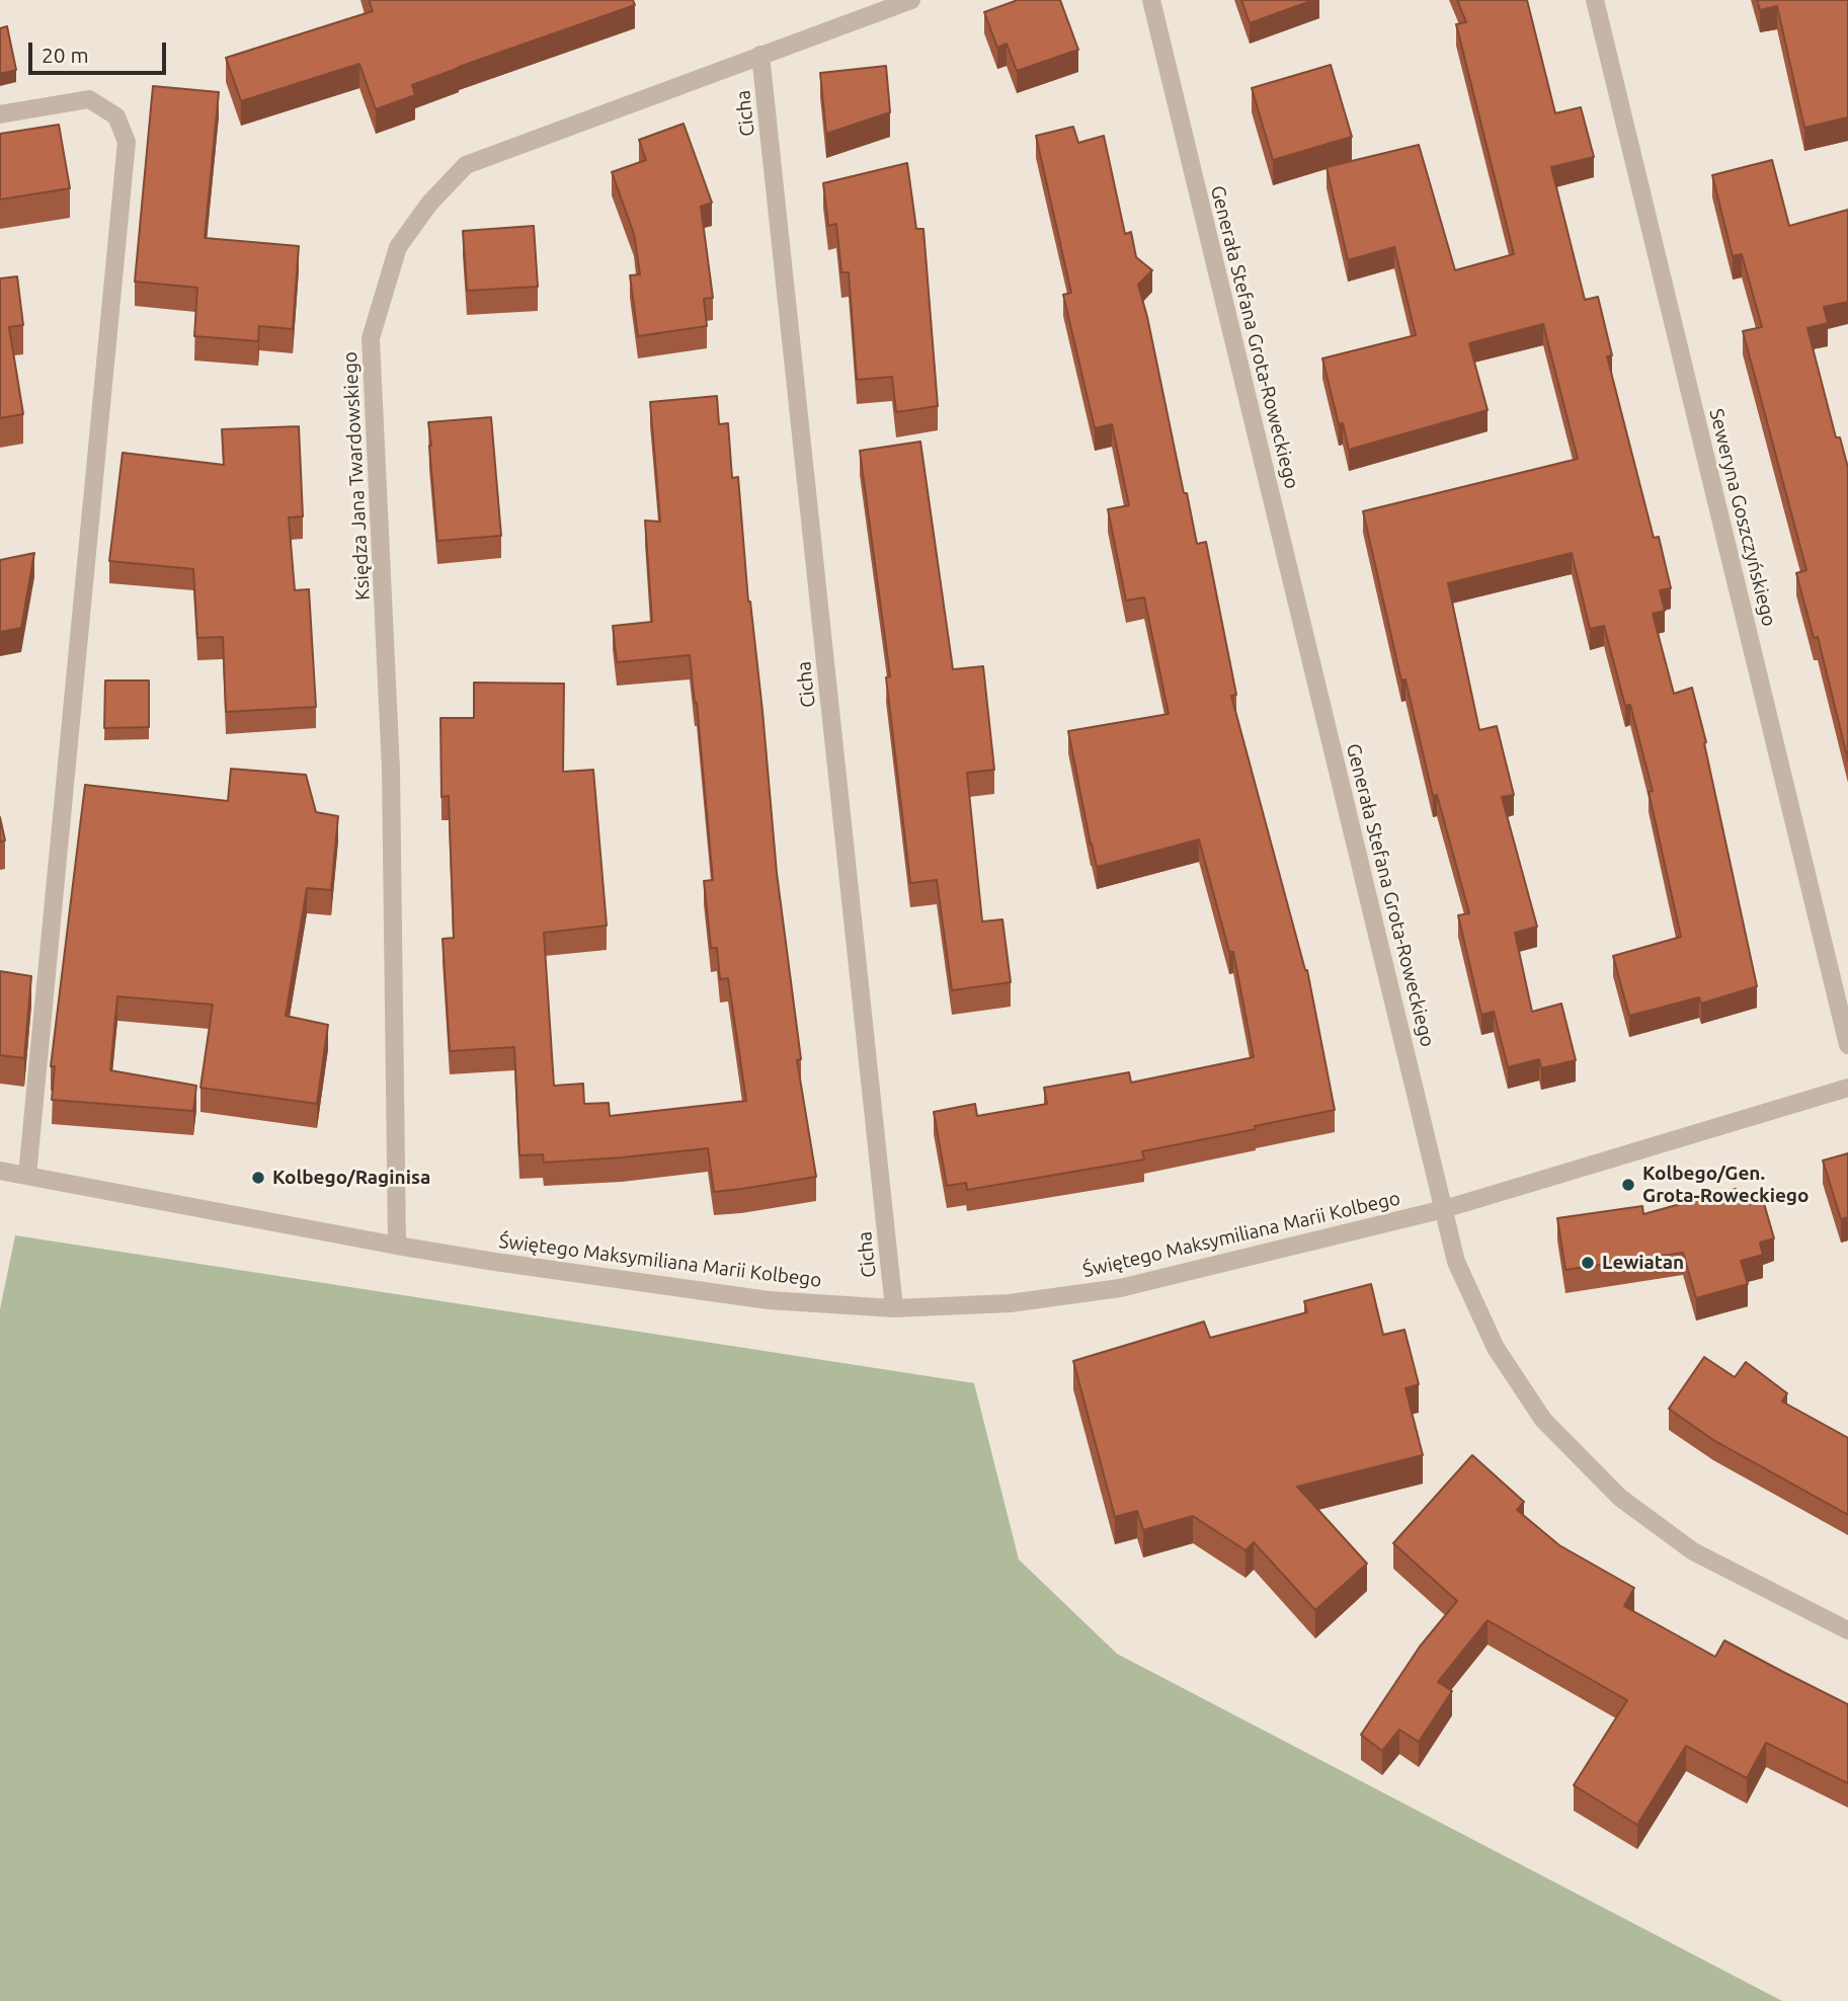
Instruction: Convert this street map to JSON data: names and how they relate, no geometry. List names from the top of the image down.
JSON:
{
  "streets": {
    "street": [
      "Cicha",
      "Generała Stefana Grota-Roweckiego",
      "Księdza Jana Twardowskiego",
      "Seweryna Goszczyńskiego",
      "Świętego Maksymiliana Marii Kolbego"
    ]
  },
  "crossings": [
    ["Cicha", "Księdza Jana Twardowskiego"],
    ["Cicha", "Świętego Maksymiliana Marii Kolbego"],
    ["Generała Stefana Grota-Roweckiego", "Świętego Maksymiliana Marii Kolbego"],
    ["Księdza Jana Twardowskiego", "Świętego Maksymiliana Marii Kolbego"]
  ],
  "places": ["Kolbego/Raginisa", "Kolbego/Gen. Grota-Roweckiego", "Lewiatan"],
  "scale_bar": "20 m"
}
